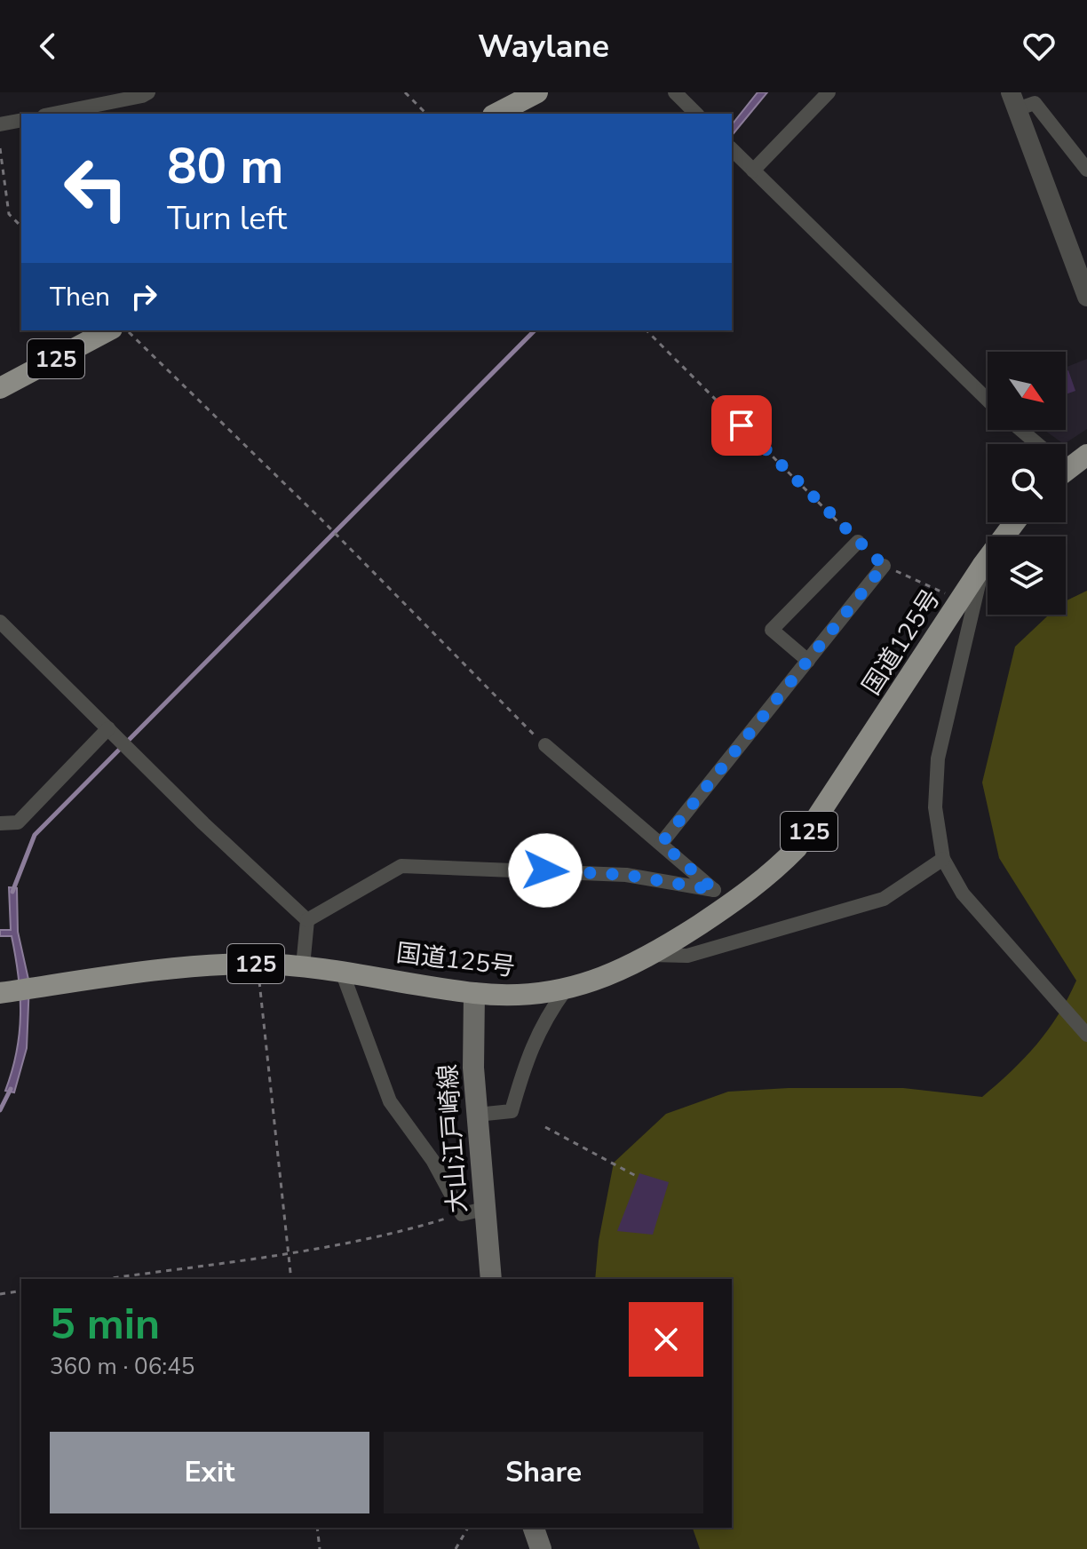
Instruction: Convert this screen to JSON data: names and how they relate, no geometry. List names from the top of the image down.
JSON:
{
  "streets": {
    "highway": ["125", "国道125号"],
    "main road": ["大山江戸崎線"]
  },
  "crossings": [
    ["国道125号", "大山江戸崎線"]
  ],
  "north": "bottom right",
  "page": {
    "header": "Waylane",
    "turn": ["80 m", "Turn left"],
    "then": "Then",
    "heading": ["5 min", "360 m · 06:45"],
    "buttons": ["Exit", "Share"]
  }
}
